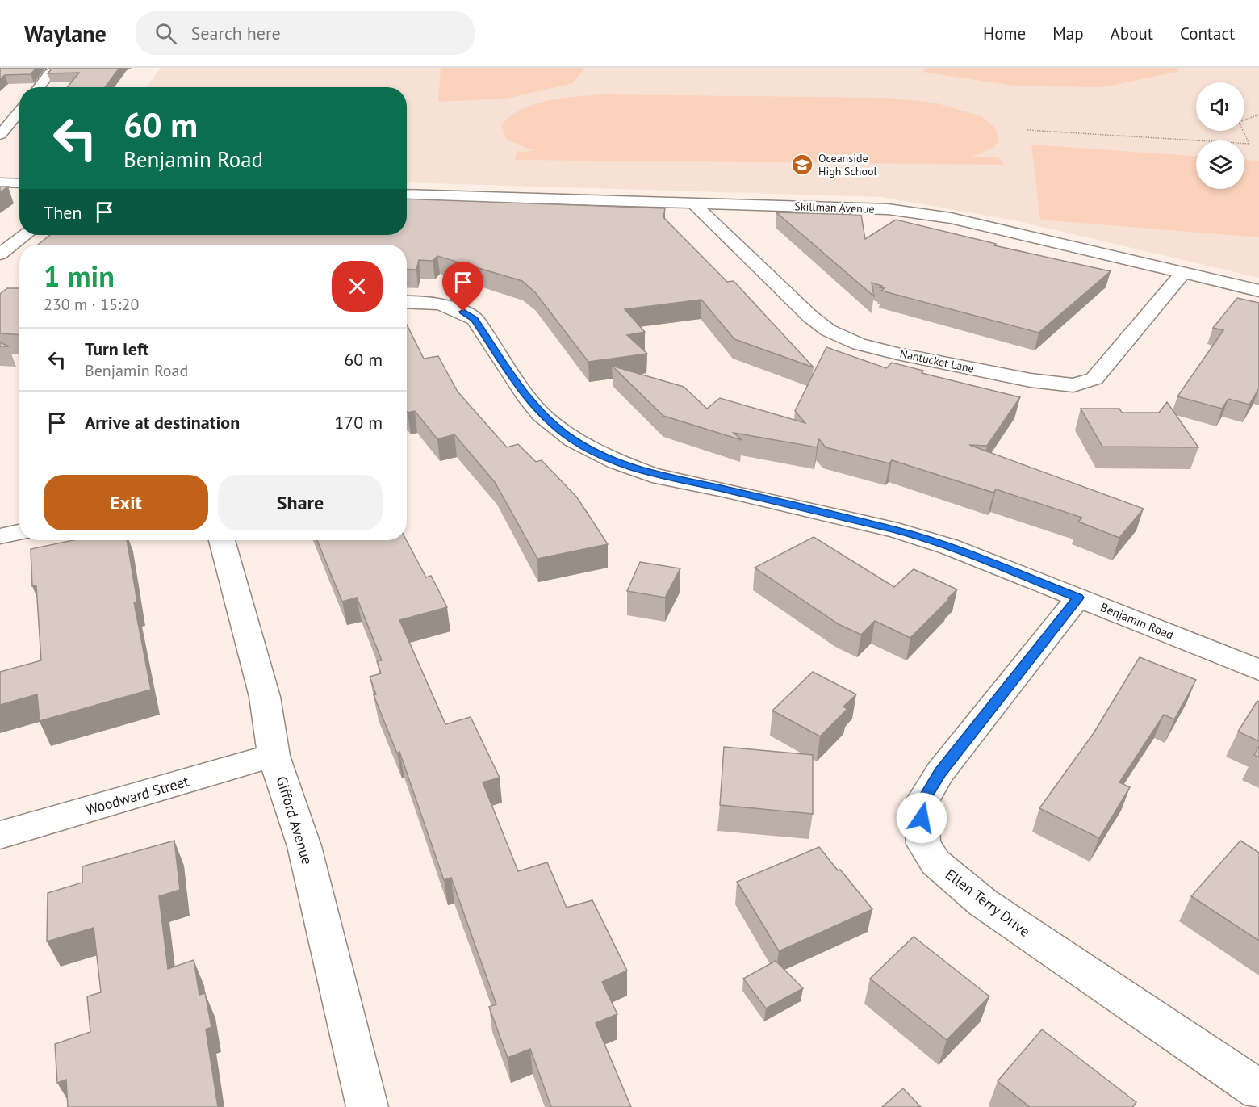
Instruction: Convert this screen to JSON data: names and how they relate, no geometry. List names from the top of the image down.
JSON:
{
  "streets": {
    "street": [
      "Skillman Avenue",
      "Nantucket Lane",
      "Benjamin Road",
      "Woodward Street",
      "Gifford Avenue",
      "Ellen Terry Drive"
    ]
  },
  "crossings": [
    ["Skillman Avenue", "Nantucket Lane"],
    ["Benjamin Road", "Ellen Terry Drive"],
    ["Woodward Street", "Gifford Avenue"]
  ],
  "places": {
    "school or university": ["Oceanside High School"]
  },
  "page": {
    "header": "Waylane",
    "search": "Search here",
    "nav": [
      "Home",
      "Map",
      "About",
      "Contact"
    ],
    "turn": ["60 m", "Benjamin Road"],
    "then": "Then",
    "heading": ["1 min", "230 m · 15:20"],
    "list": [
      {
        "name": "Turn left",
        "note": "Benjamin Road",
        "value": "60 m"
      },
      {
        "name": "Arrive at destination",
        "value": "170 m"
      }
    ],
    "buttons": ["Exit", "Share"]
  }
}
